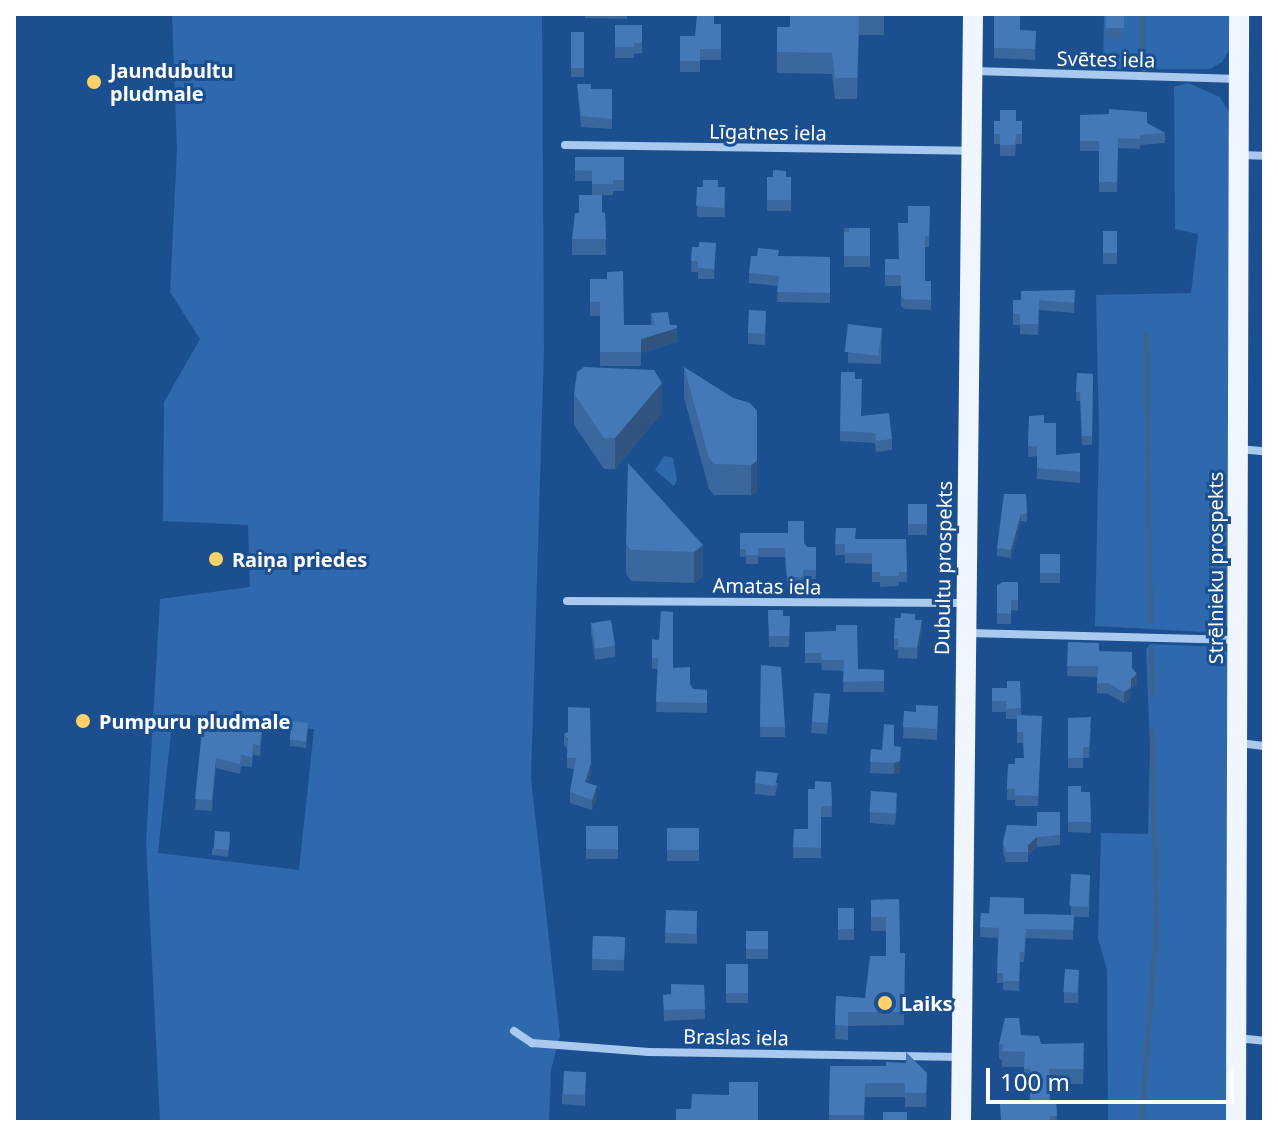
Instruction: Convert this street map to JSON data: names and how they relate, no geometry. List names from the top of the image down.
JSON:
{
  "streets": {
    "main road": ["Dubultu prospekts", "Strēlnieku prospekts"],
    "street": [
      "Svētes iela",
      "Līgatnes iela",
      "Amatas iela",
      "Braslas iela"
    ]
  },
  "crossings": [
    ["Svētes iela", "Dubultu prospekts"],
    ["Svētes iela", "Strēlnieku prospekts"],
    ["Līgatnes iela", "Dubultu prospekts"],
    ["Dubultu prospekts", "Amatas iela"],
    ["Dubultu prospekts", "Braslas iela"]
  ],
  "places": [
    "Jaundubultu pludmale",
    "Raiņa priedes",
    "Pumpuru pludmale",
    "Laiks"
  ],
  "scale_bar": "100 m"
}
